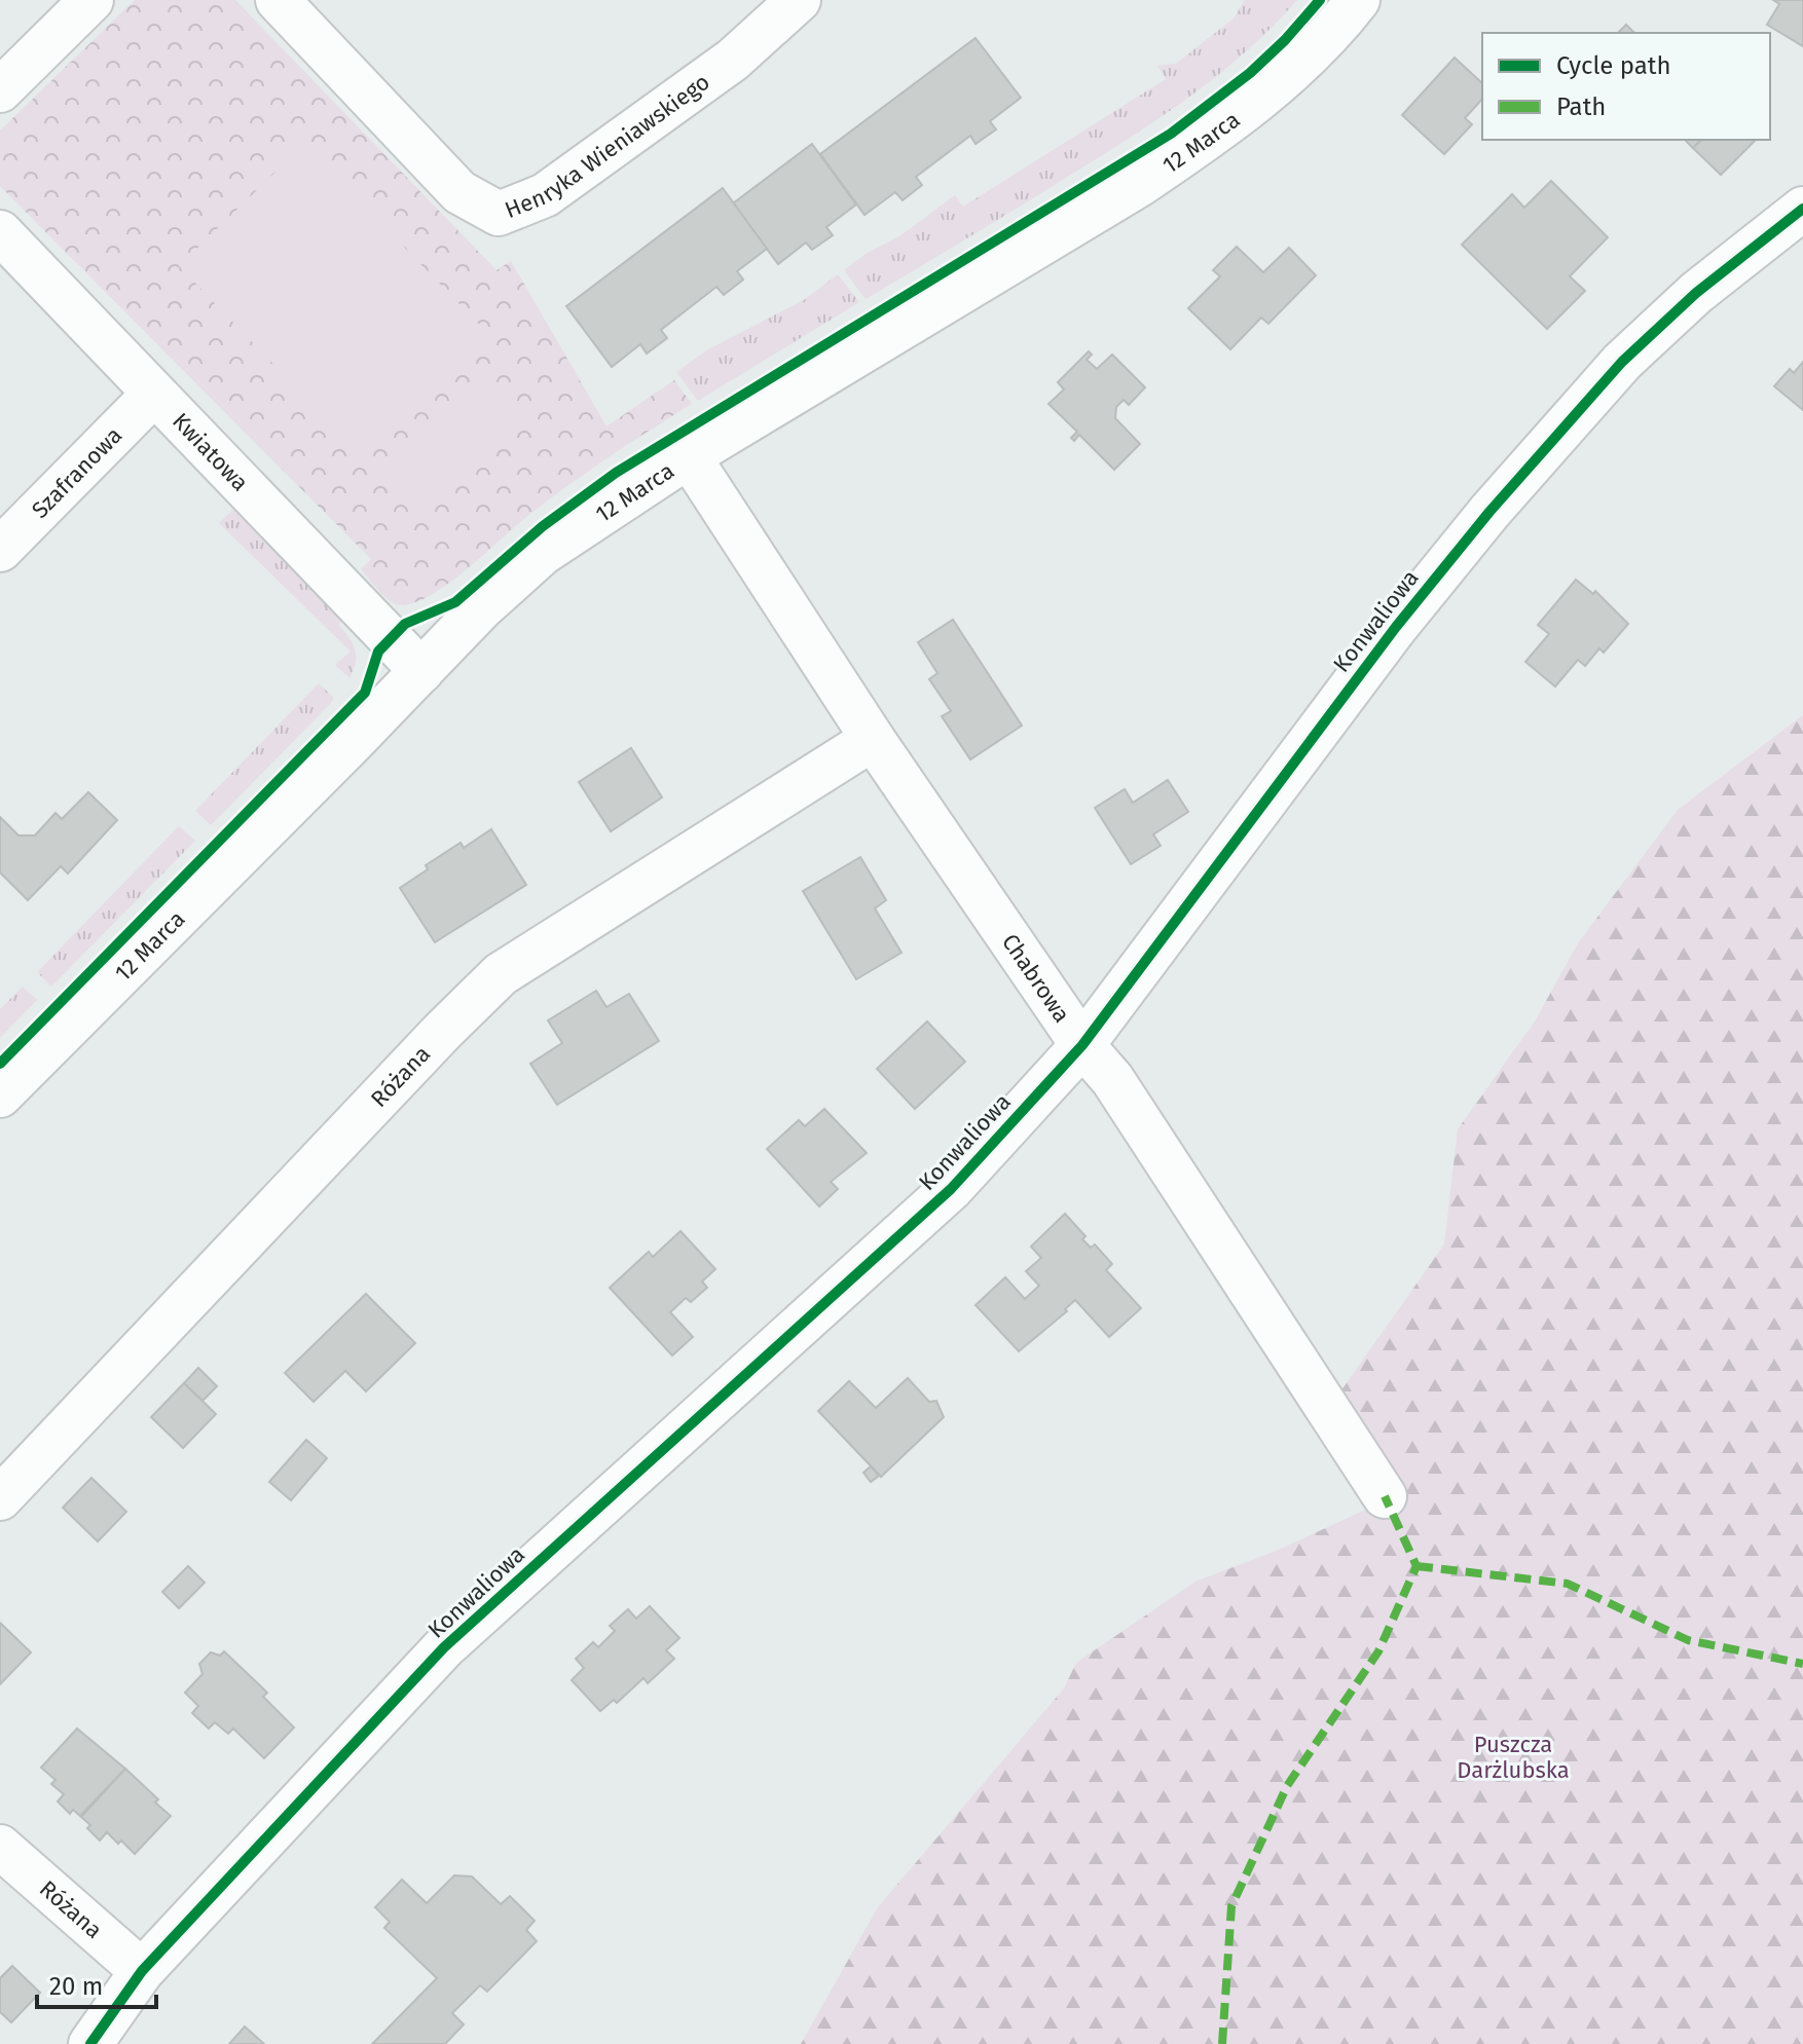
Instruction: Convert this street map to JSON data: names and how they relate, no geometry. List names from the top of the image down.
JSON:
{
  "streets": {
    "street": [
      "12 Marca",
      "Henryka Wieniawskiego",
      "Kwiatowa",
      "Szafranowa",
      "Konwaliowa",
      "Chabrowa",
      "Różana"
    ]
  },
  "crossings": [
    ["12 Marca", "Kwiatowa"],
    ["12 Marca", "Chabrowa"],
    ["Kwiatowa", "Szafranowa"],
    ["Konwaliowa", "Chabrowa"],
    ["Konwaliowa", "Różana"],
    ["Chabrowa", "Różana"]
  ],
  "parks": ["Puszcza Darżlubska"],
  "legend": ["Cycle path", "Path"],
  "scale_bar": "20 m"
}
